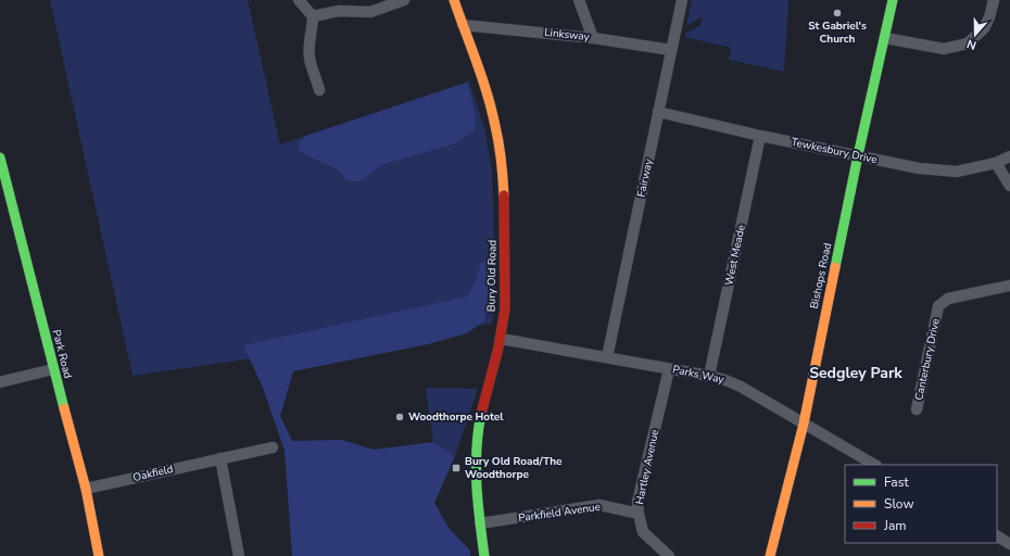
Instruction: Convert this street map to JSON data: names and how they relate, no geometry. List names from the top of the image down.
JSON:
{
  "streets": {
    "street": [
      "Linksway",
      "Tewkesbury Drive",
      "Fairway",
      "West Meade",
      "Bury Old Road",
      "Bishops Road",
      "Park Road",
      "Canterbury Drive",
      "Parks Way",
      "Hartley Avenue",
      "Oakfield",
      "Parkfield Avenue"
    ]
  },
  "crossings": [
    ["Linksway", "Fairway"],
    ["Linksway", "Bury Old Road"],
    ["Tewkesbury Drive", "Fairway"],
    ["Tewkesbury Drive", "West Meade"],
    ["Tewkesbury Drive", "Bishops Road"],
    ["Fairway", "Parks Way"],
    ["West Meade", "Parks Way"],
    ["Bury Old Road", "Parks Way"],
    ["Bury Old Road", "Parkfield Avenue"],
    ["Bishops Road", "Parks Way"],
    ["Park Road", "Oakfield"],
    ["Parks Way", "Hartley Avenue"],
    ["Hartley Avenue", "Parkfield Avenue"]
  ],
  "districts": ["Sedgley Park"],
  "places": {
    "other": ["St Gabriel's Church", "Woodthorpe Hotel"],
    "transit": ["Bury Old Road/The Woodthorpe"]
  },
  "legend": ["Fast", "Slow", "Jam"],
  "north": "bottom"
}
